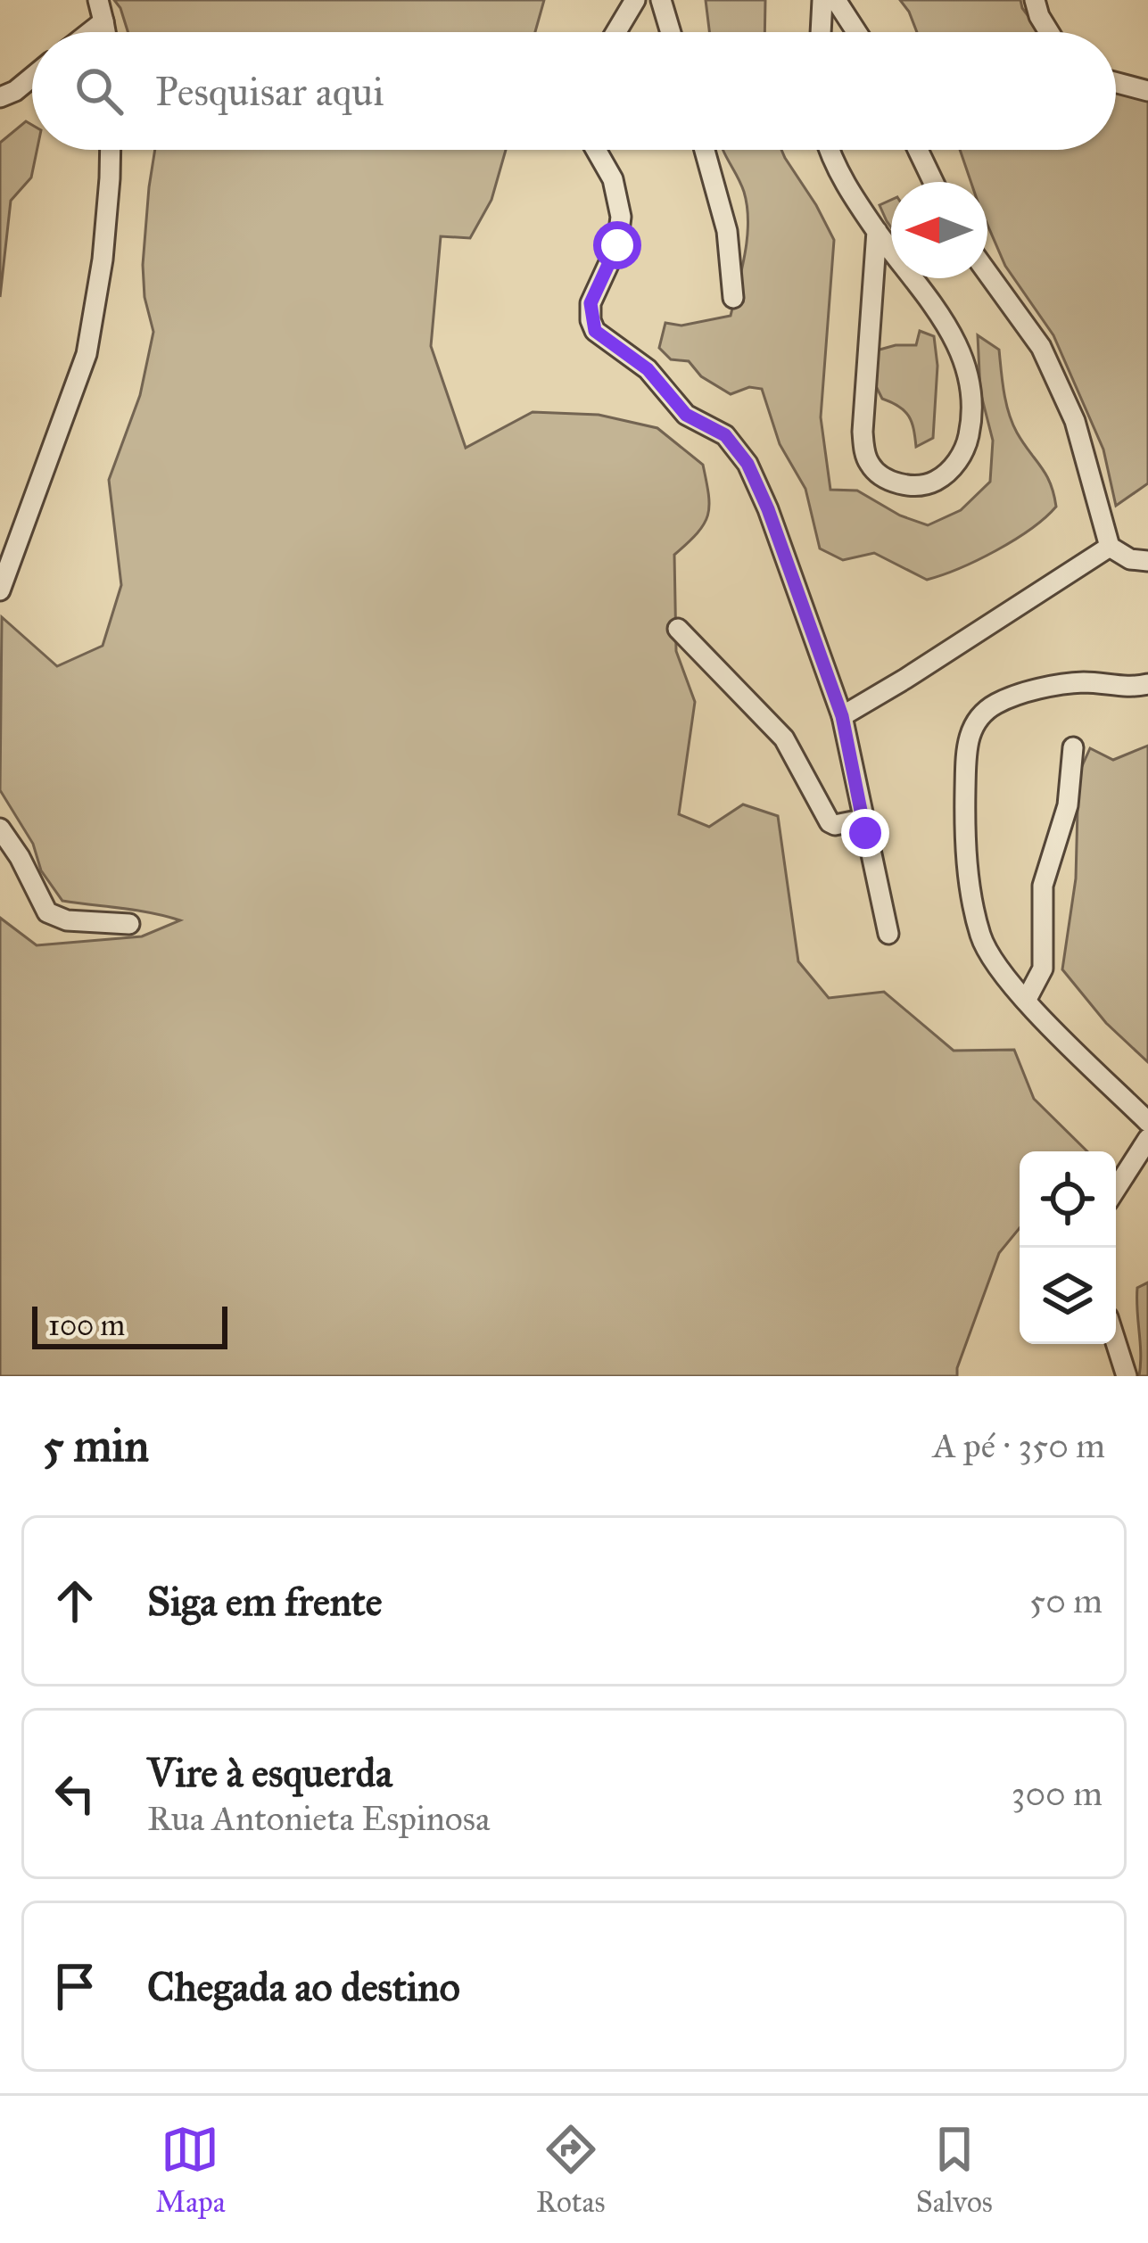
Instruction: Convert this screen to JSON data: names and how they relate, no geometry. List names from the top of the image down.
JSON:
{
  "scale_bar": "100 m",
  "north": "left",
  "page": {
    "search": "Pesquisar aqui",
    "scale": "100 m",
    "heading": ["5 min", "A pé · 350 m"],
    "list": [
      ["Siga em frente", "50 m"],
      ["Vire à esquerda", "Rua Antonieta Espinosa", "300 m"],
      "Chegada ao destino"
    ],
    "nav": ["Mapa", "Rotas", "Salvos"]
  }
}
